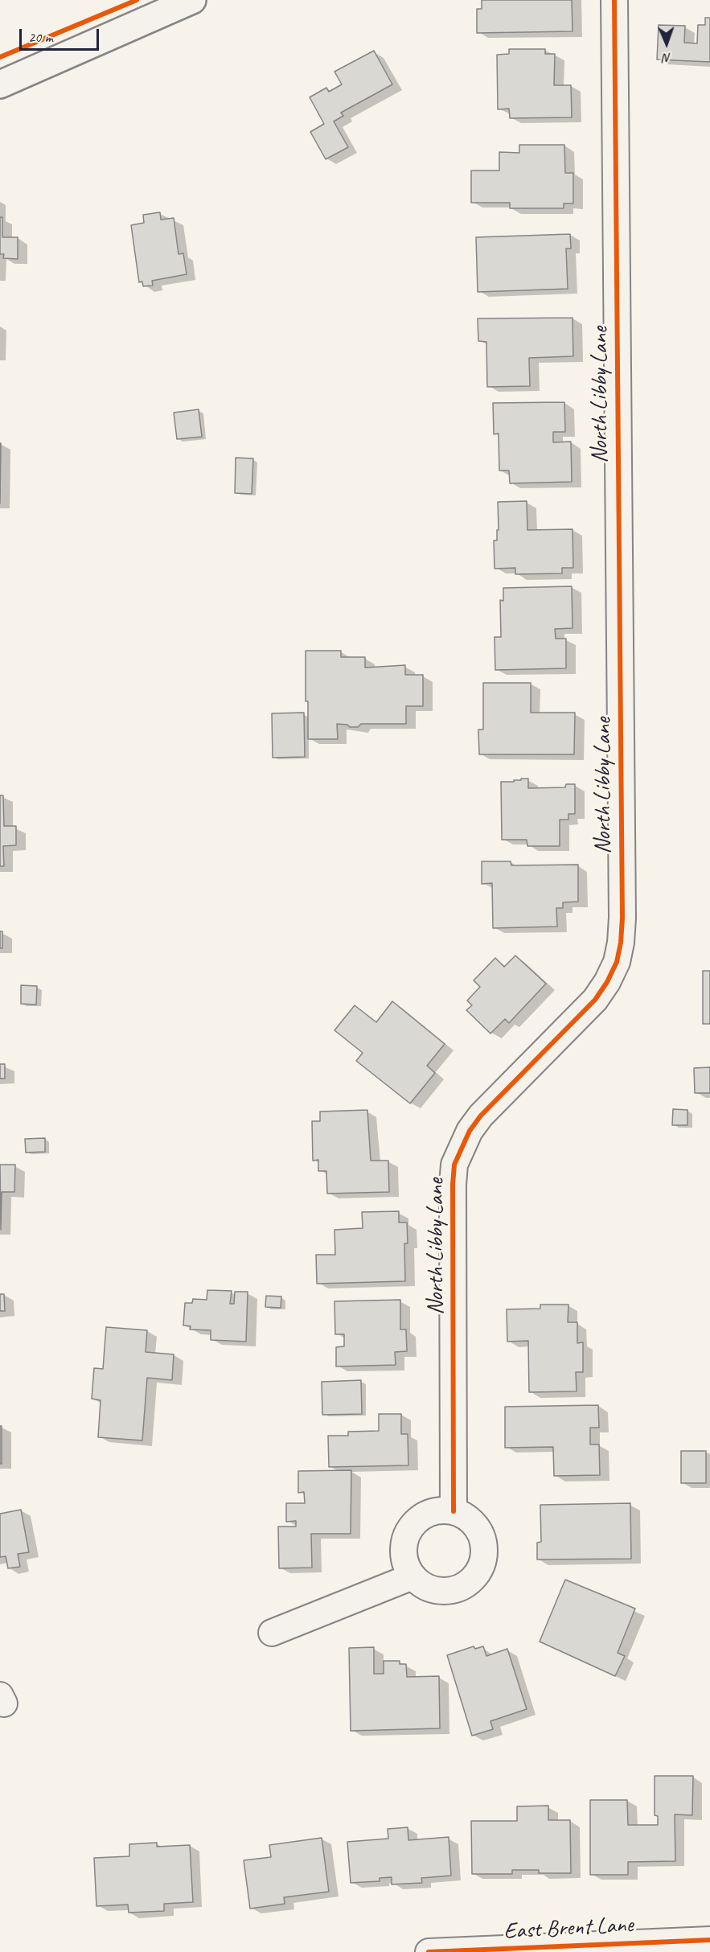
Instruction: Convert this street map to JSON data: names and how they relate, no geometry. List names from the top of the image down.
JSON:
{
  "streets": {
    "street": ["North Libby Lane", "East Brent Lane"]
  },
  "scale_bar": "20 m",
  "north": "bottom"
}
